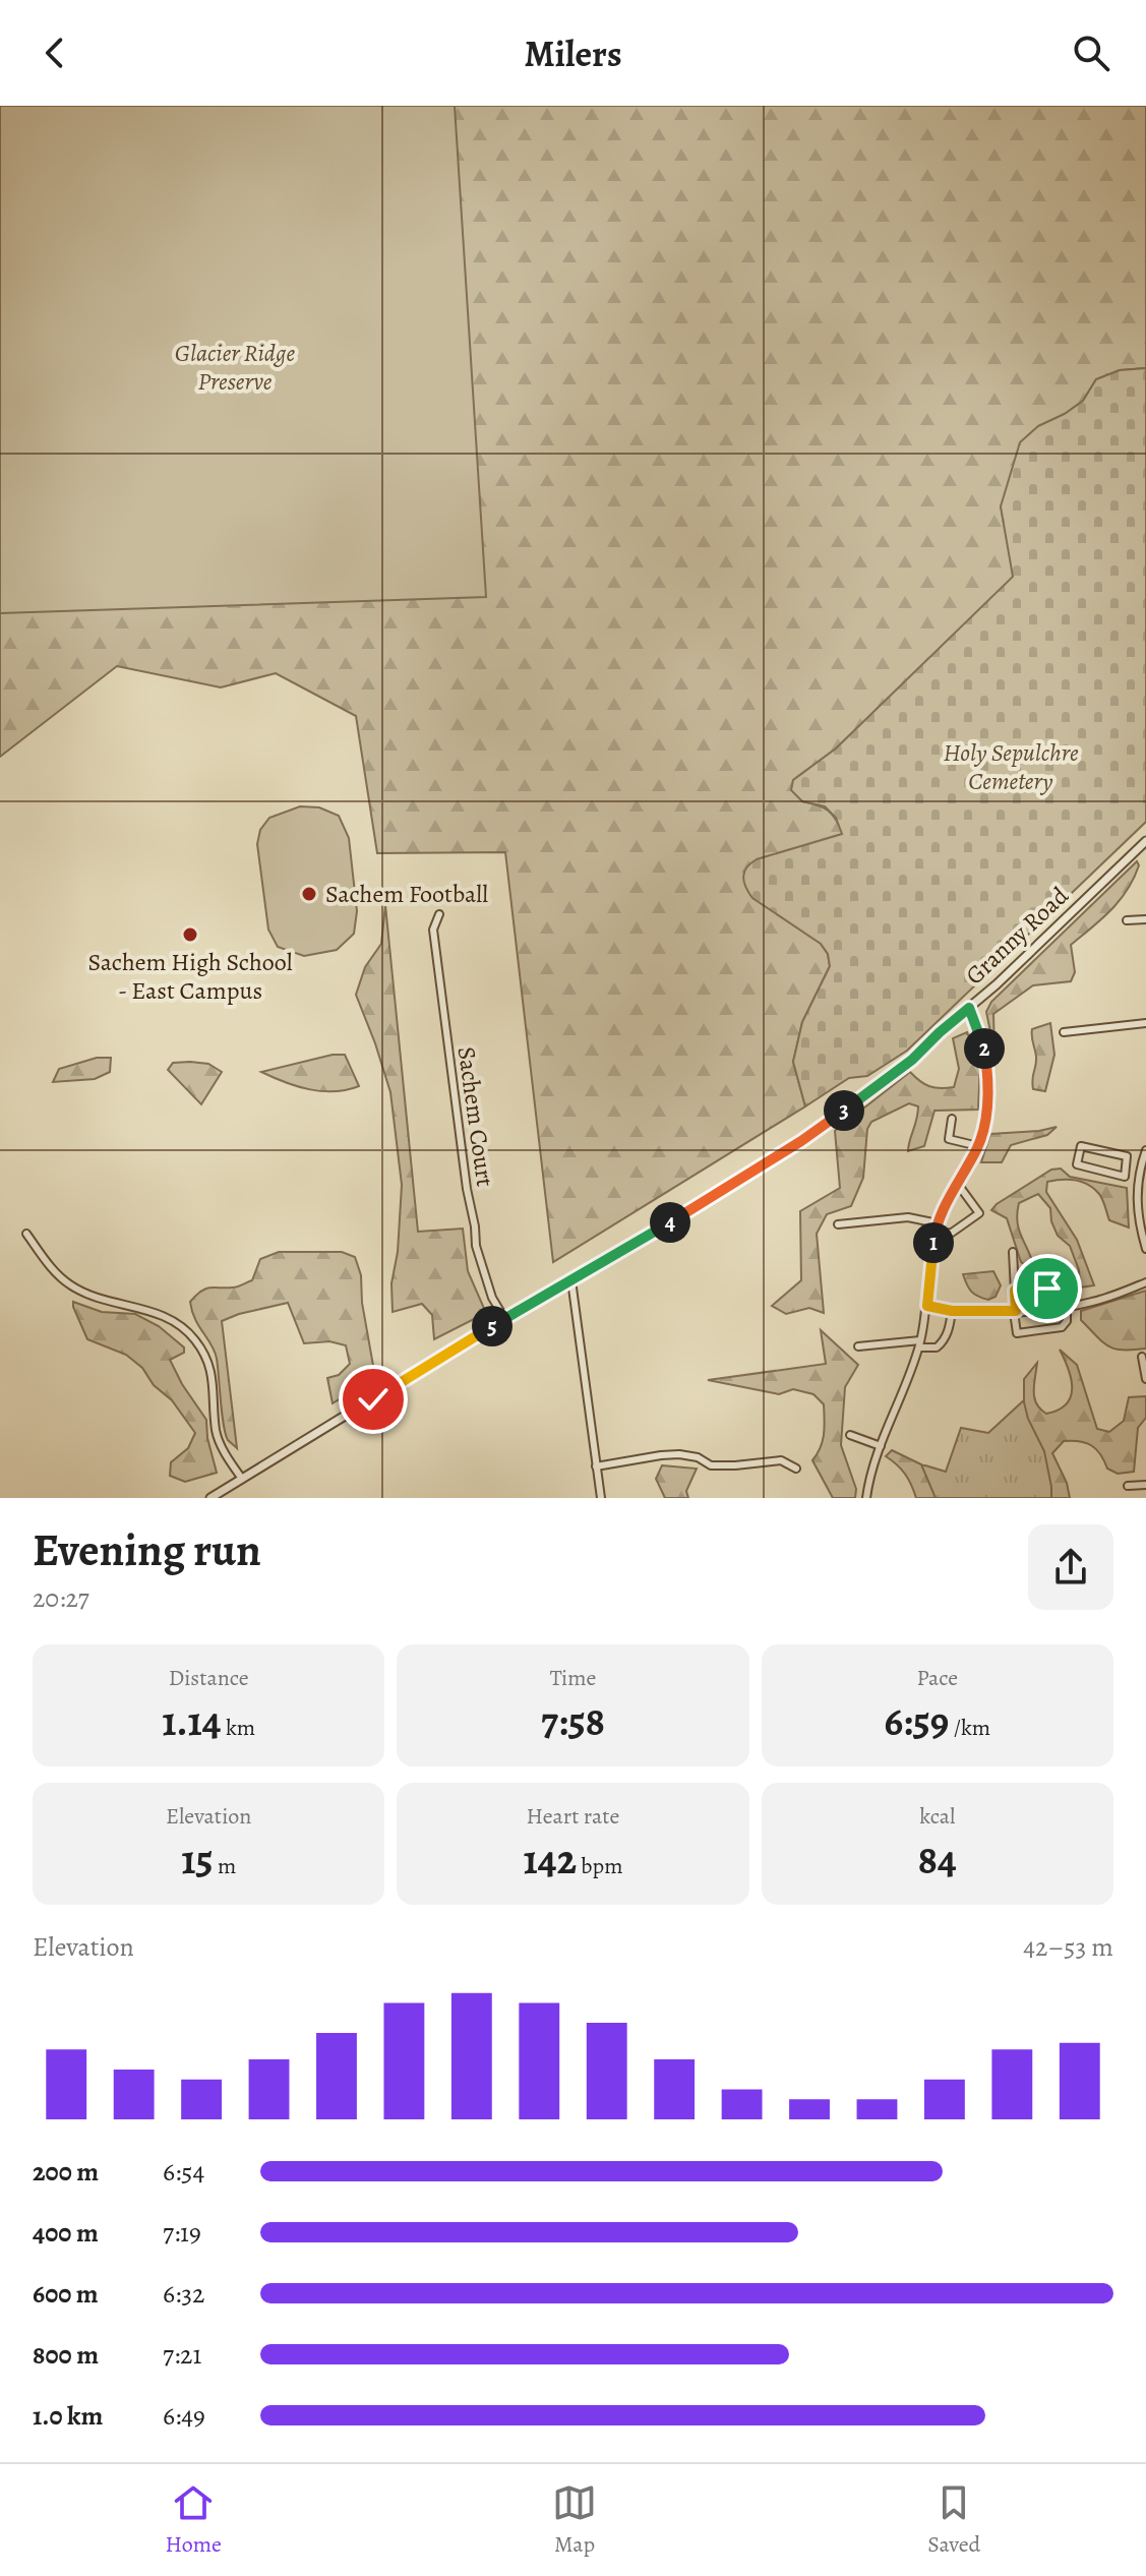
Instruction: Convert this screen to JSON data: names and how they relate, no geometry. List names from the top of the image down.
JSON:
{
  "streets": {
    "street": ["Granny Road", "Sachem Court"]
  },
  "crossings": [
    ["Granny Road", "Sachem Court"]
  ],
  "parks": ["Glacier Ridge Preserve", "Holy Sepulchre Cemetery"],
  "places": ["Sachem Football", "Sachem High School - East Campus"],
  "page": {
    "header": "Milers",
    "pins": [
      "2",
      "3",
      "4",
      "1",
      "5"
    ],
    "heading": ["Evening run", "20:27"],
    "stats": [
      ["Distance", "1.14 km"],
      ["Time", "7:58"],
      ["Pace", "6:59 /km"],
      ["Elevation", "15 m"],
      ["Heart rate", "142 bpm"],
      ["kcal", "84"]
    ],
    "chart": ["Elevation", "42–53 m"],
    "list": [
      {
        "name": "200 m",
        "note": "6:54"
      },
      {
        "name": "400 m",
        "note": "7:19"
      },
      {
        "name": "600 m",
        "note": "6:32"
      },
      {
        "name": "800 m",
        "note": "7:21"
      },
      {
        "name": "1.0 km",
        "note": "6:49"
      }
    ],
    "tabs": ["Home", "Map", "Saved"]
  }
}
